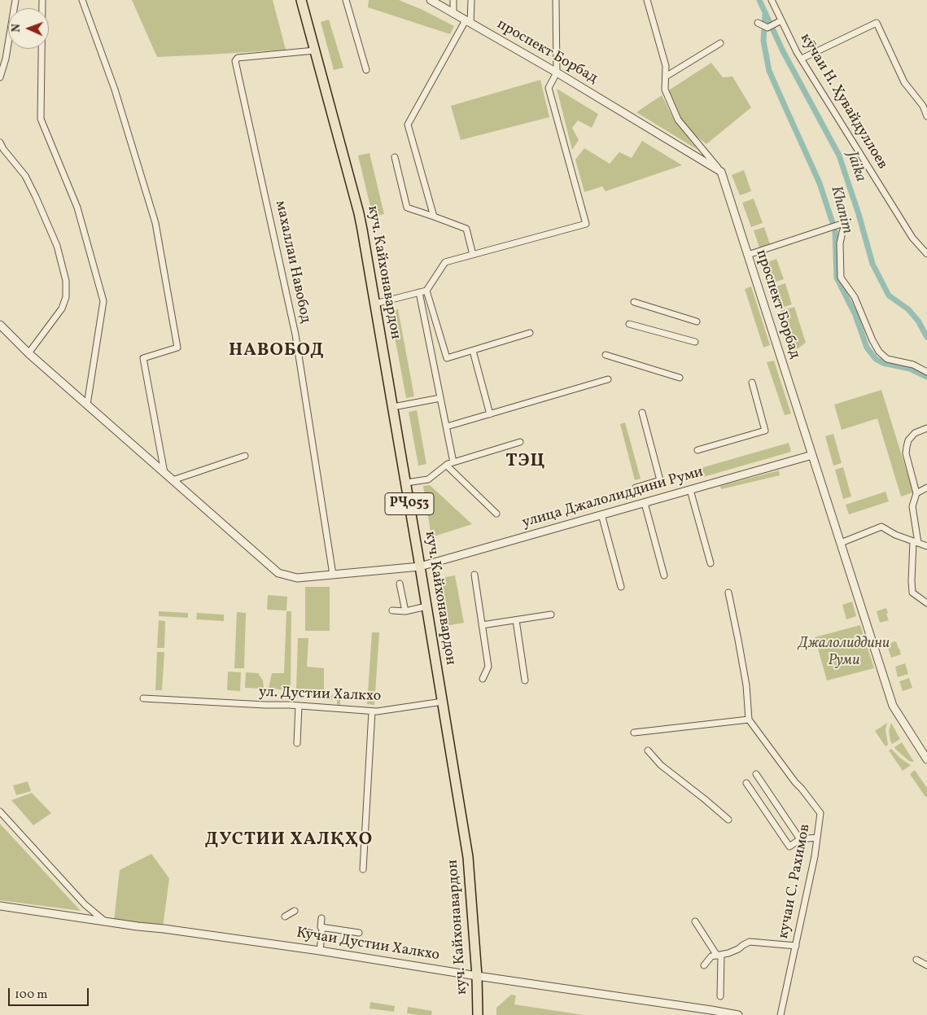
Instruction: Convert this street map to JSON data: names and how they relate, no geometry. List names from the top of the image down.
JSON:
{
  "streets": {
    "main road": ["куч. Кайхонавардон", "РҶ053"],
    "street": [
      "проспект Борбад",
      "кӯчаи Н. Ҳувайдуллоев",
      "махаллаи Навобод",
      "улица Джалолиддини Руми",
      "ул. Дустии Халкхо",
      "кучаи С. Рахимов",
      "Кӯчаи Дустии Халкхо"
    ]
  },
  "crossings": [
    ["проспект Борбад", "улица Джалолиддини Руми"],
    ["махаллаи Навобод", "куч. Кайхонавардон"],
    ["махаллаи Навобод", "улица Джалолиддини Руми"],
    ["куч. Кайхонавардон", "улица Джалолиддини Руми"],
    ["куч. Кайхонавардон", "ул. Дустии Халкхо"],
    ["куч. Кайхонавардон", "Кӯчаи Дустии Халкхо"]
  ],
  "districts": ["НАВОБОД", "ТЭЦ", "ДУСТИИ ХАЛҚҲО"],
  "water": ["Jaika", "Khanim"],
  "parks": ["Джалолиддини Руми"],
  "scale_bar": "100 m",
  "north": "left"
}
